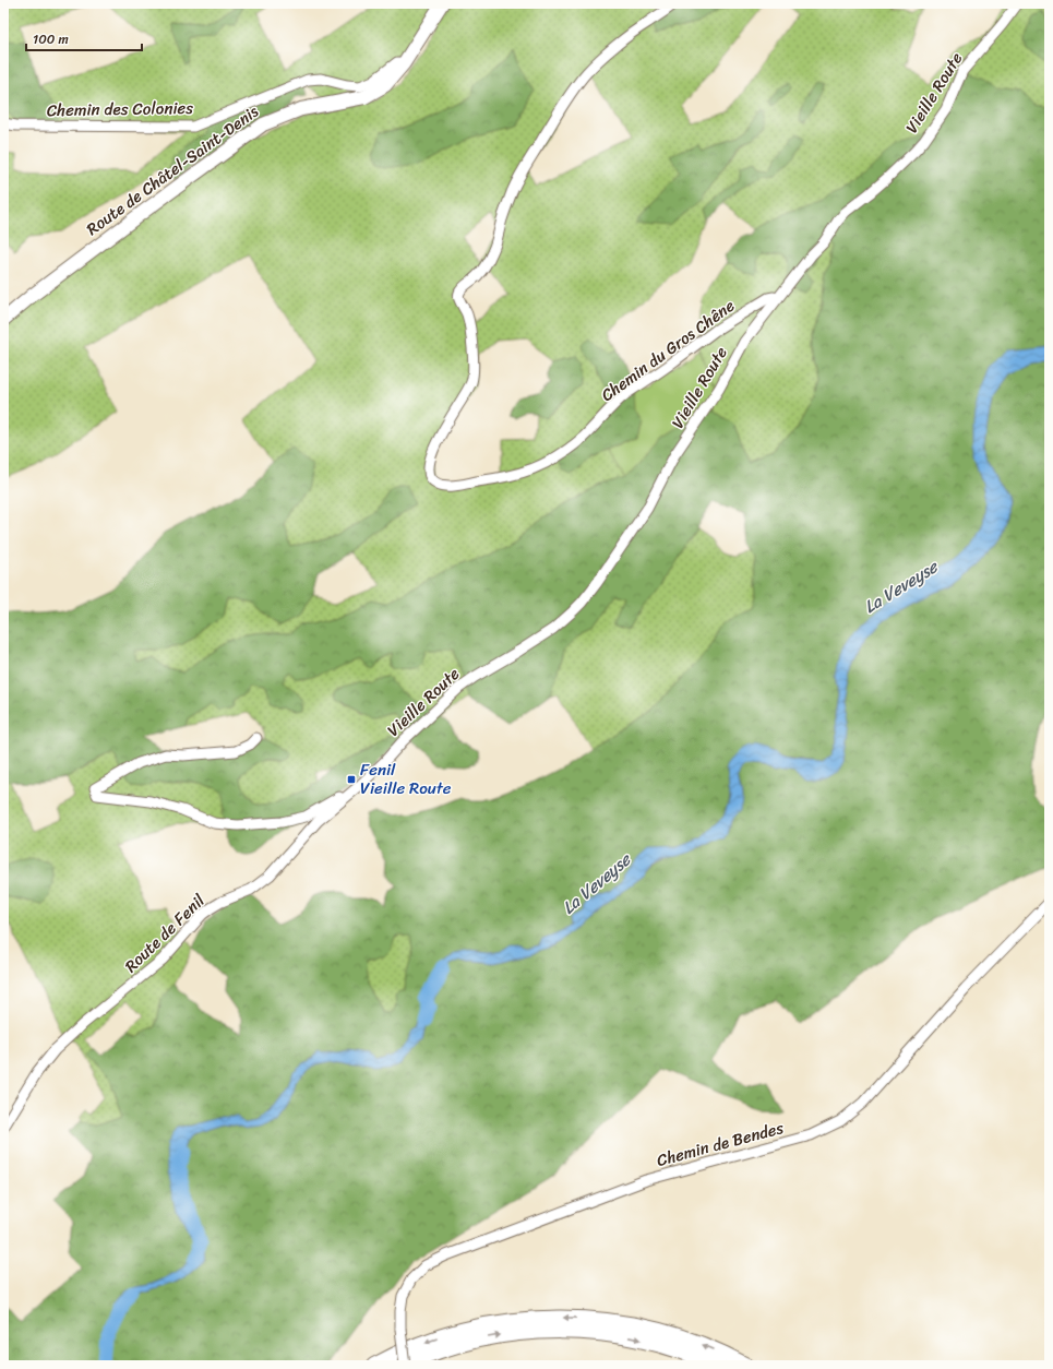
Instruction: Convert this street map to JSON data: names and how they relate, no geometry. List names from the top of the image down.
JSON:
{
  "streets": {
    "main road": ["Route de Châtel-Saint-Denis"],
    "street": [
      "Vieille Route",
      "Chemin des Colonies",
      "Chemin du Gros Chêne",
      "Route de Fenil",
      "Chemin de Bendes"
    ]
  },
  "crossings": [
    ["Vieille Route", "Chemin du Gros Chêne"],
    ["Vieille Route", "Route de Fenil"],
    ["Chemin des Colonies", "Route de Châtel-Saint-Denis"]
  ],
  "water": ["La Veveyse"],
  "places": {
    "transit": ["Fenil Vieille Route"]
  },
  "scale_bar": "100 m"
}
